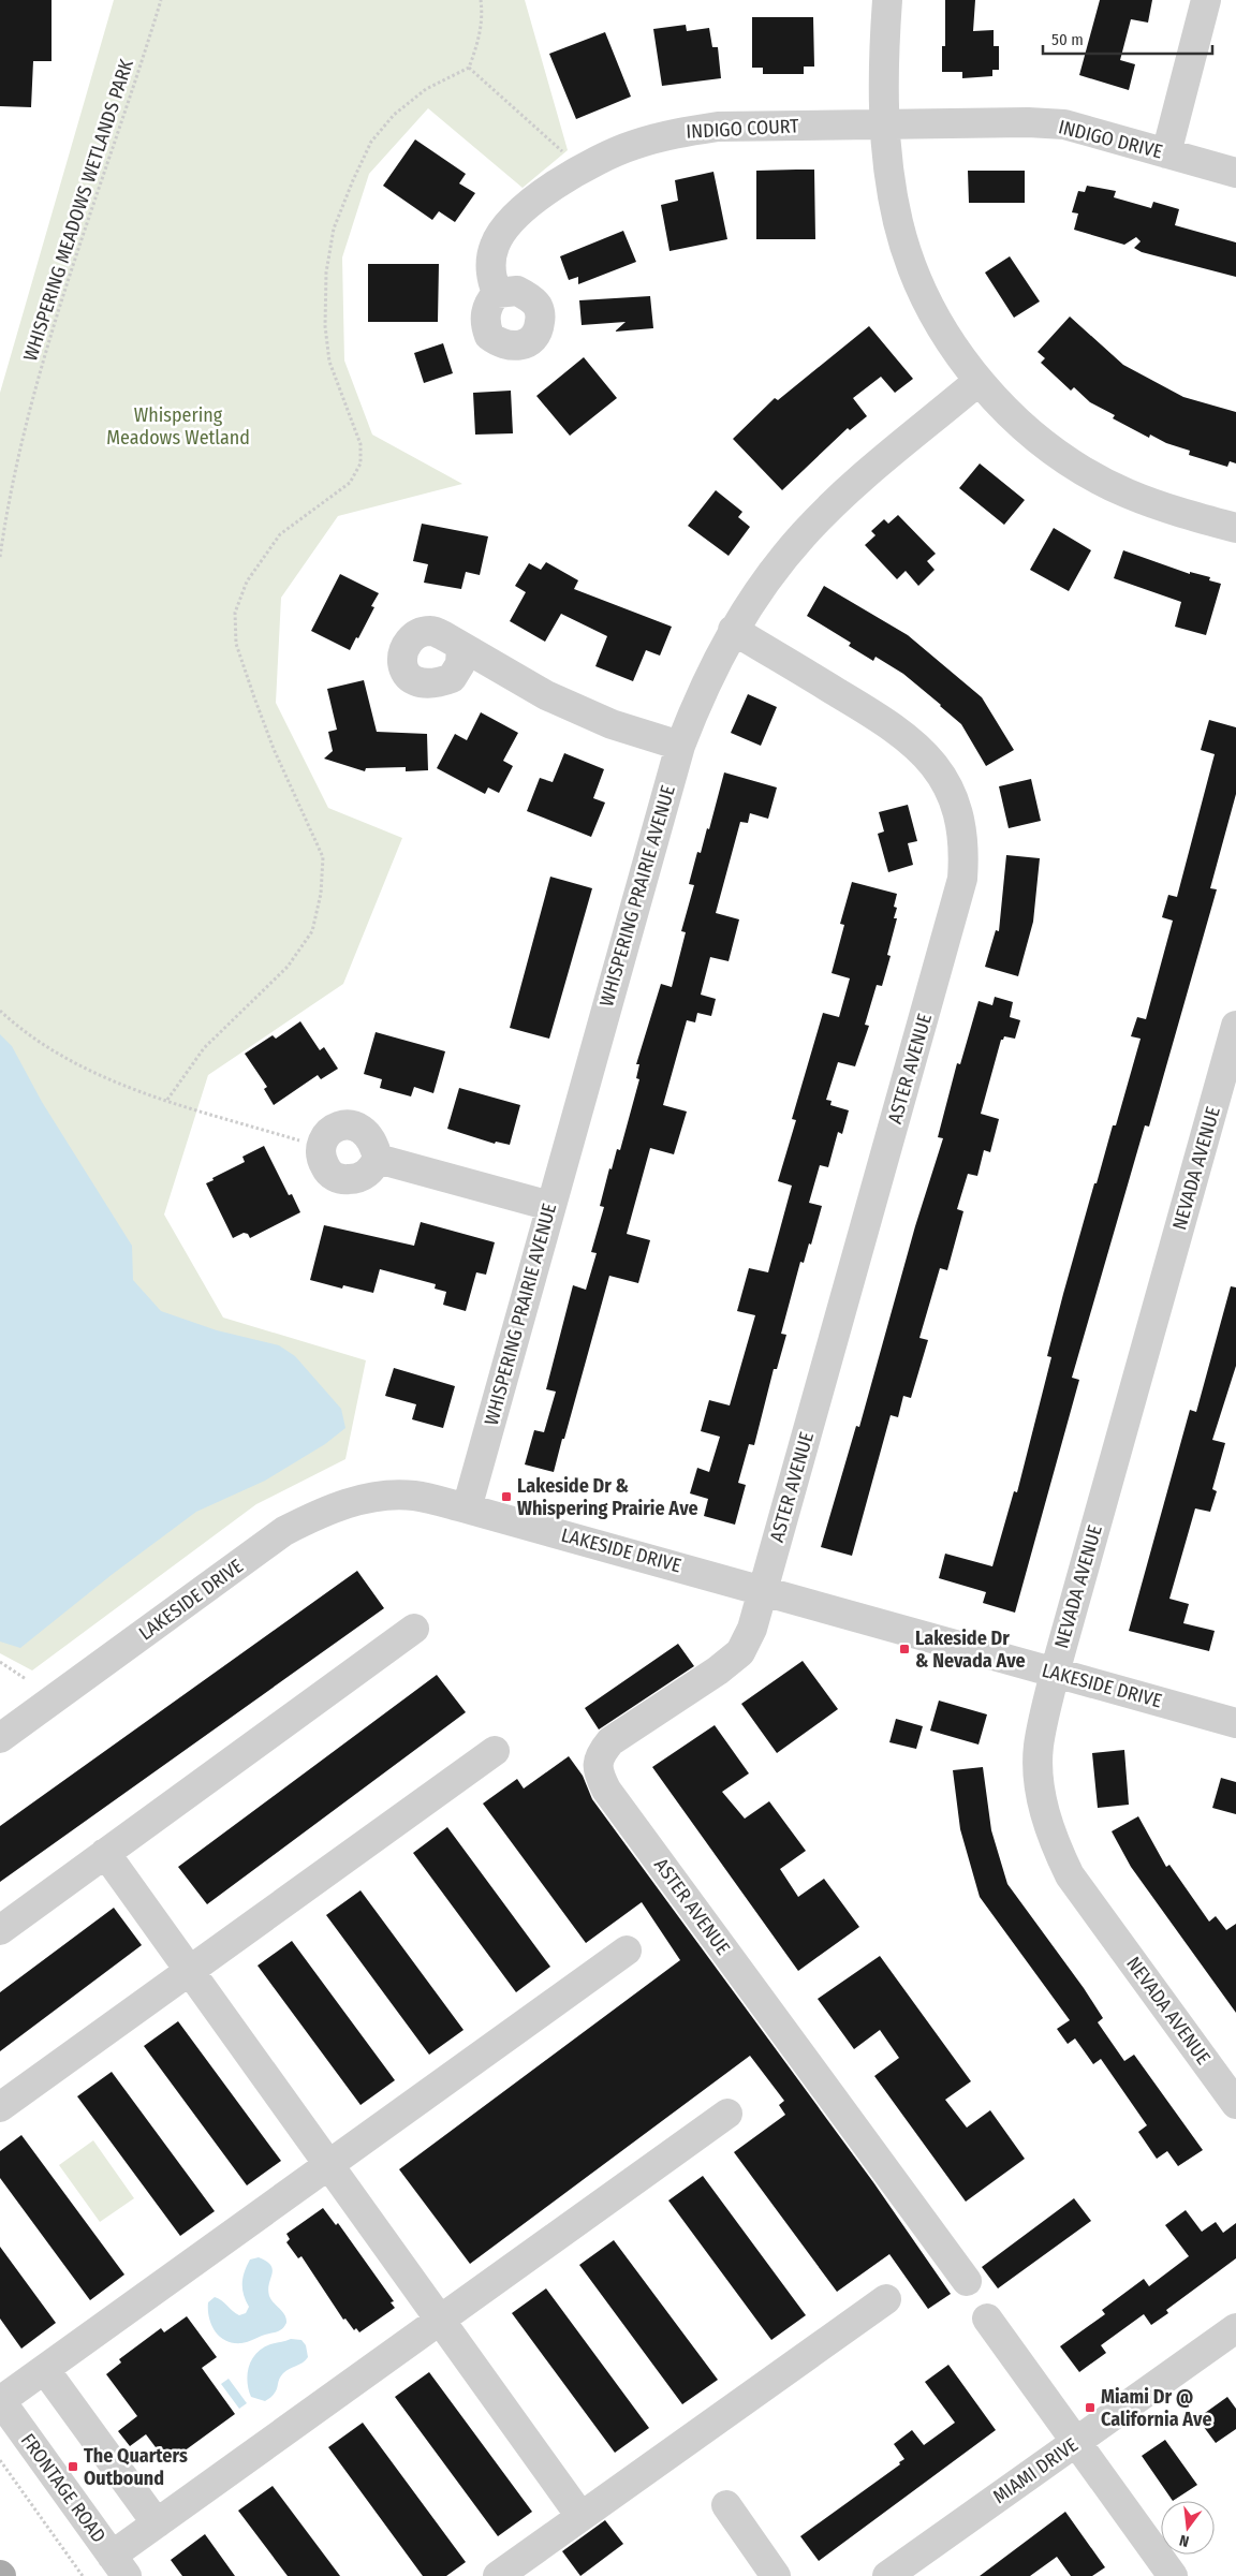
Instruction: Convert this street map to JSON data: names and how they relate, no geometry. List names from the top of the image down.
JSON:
{
  "streets": {
    "street": [
      "INDIGO COURT",
      "INDIGO DRIVE",
      "WHISPERING PRAIRIE AVENUE",
      "ASTER AVENUE",
      "NEVADA AVENUE",
      "LAKESIDE DRIVE",
      "MIAMI DRIVE",
      "FRONTAGE ROAD"
    ],
    "path": ["WHISPERING MEADOWS WETLANDS PARK"]
  },
  "crossings": [
    ["INDIGO COURT", "INDIGO DRIVE"],
    ["WHISPERING PRAIRIE AVENUE", "ASTER AVENUE"],
    ["WHISPERING PRAIRIE AVENUE", "LAKESIDE DRIVE"],
    ["ASTER AVENUE", "LAKESIDE DRIVE"],
    ["NEVADA AVENUE", "LAKESIDE DRIVE"]
  ],
  "parks": ["Whispering Meadows Wetland"],
  "places": {
    "transit": [
      "Lakeside Dr & Whispering Prairie Ave",
      "Lakeside Dr & Nevada Ave",
      "Miami Dr @ California Ave",
      "The Quarters Outbound"
    ]
  },
  "scale_bar": "50 m",
  "north": "bottom"
}
